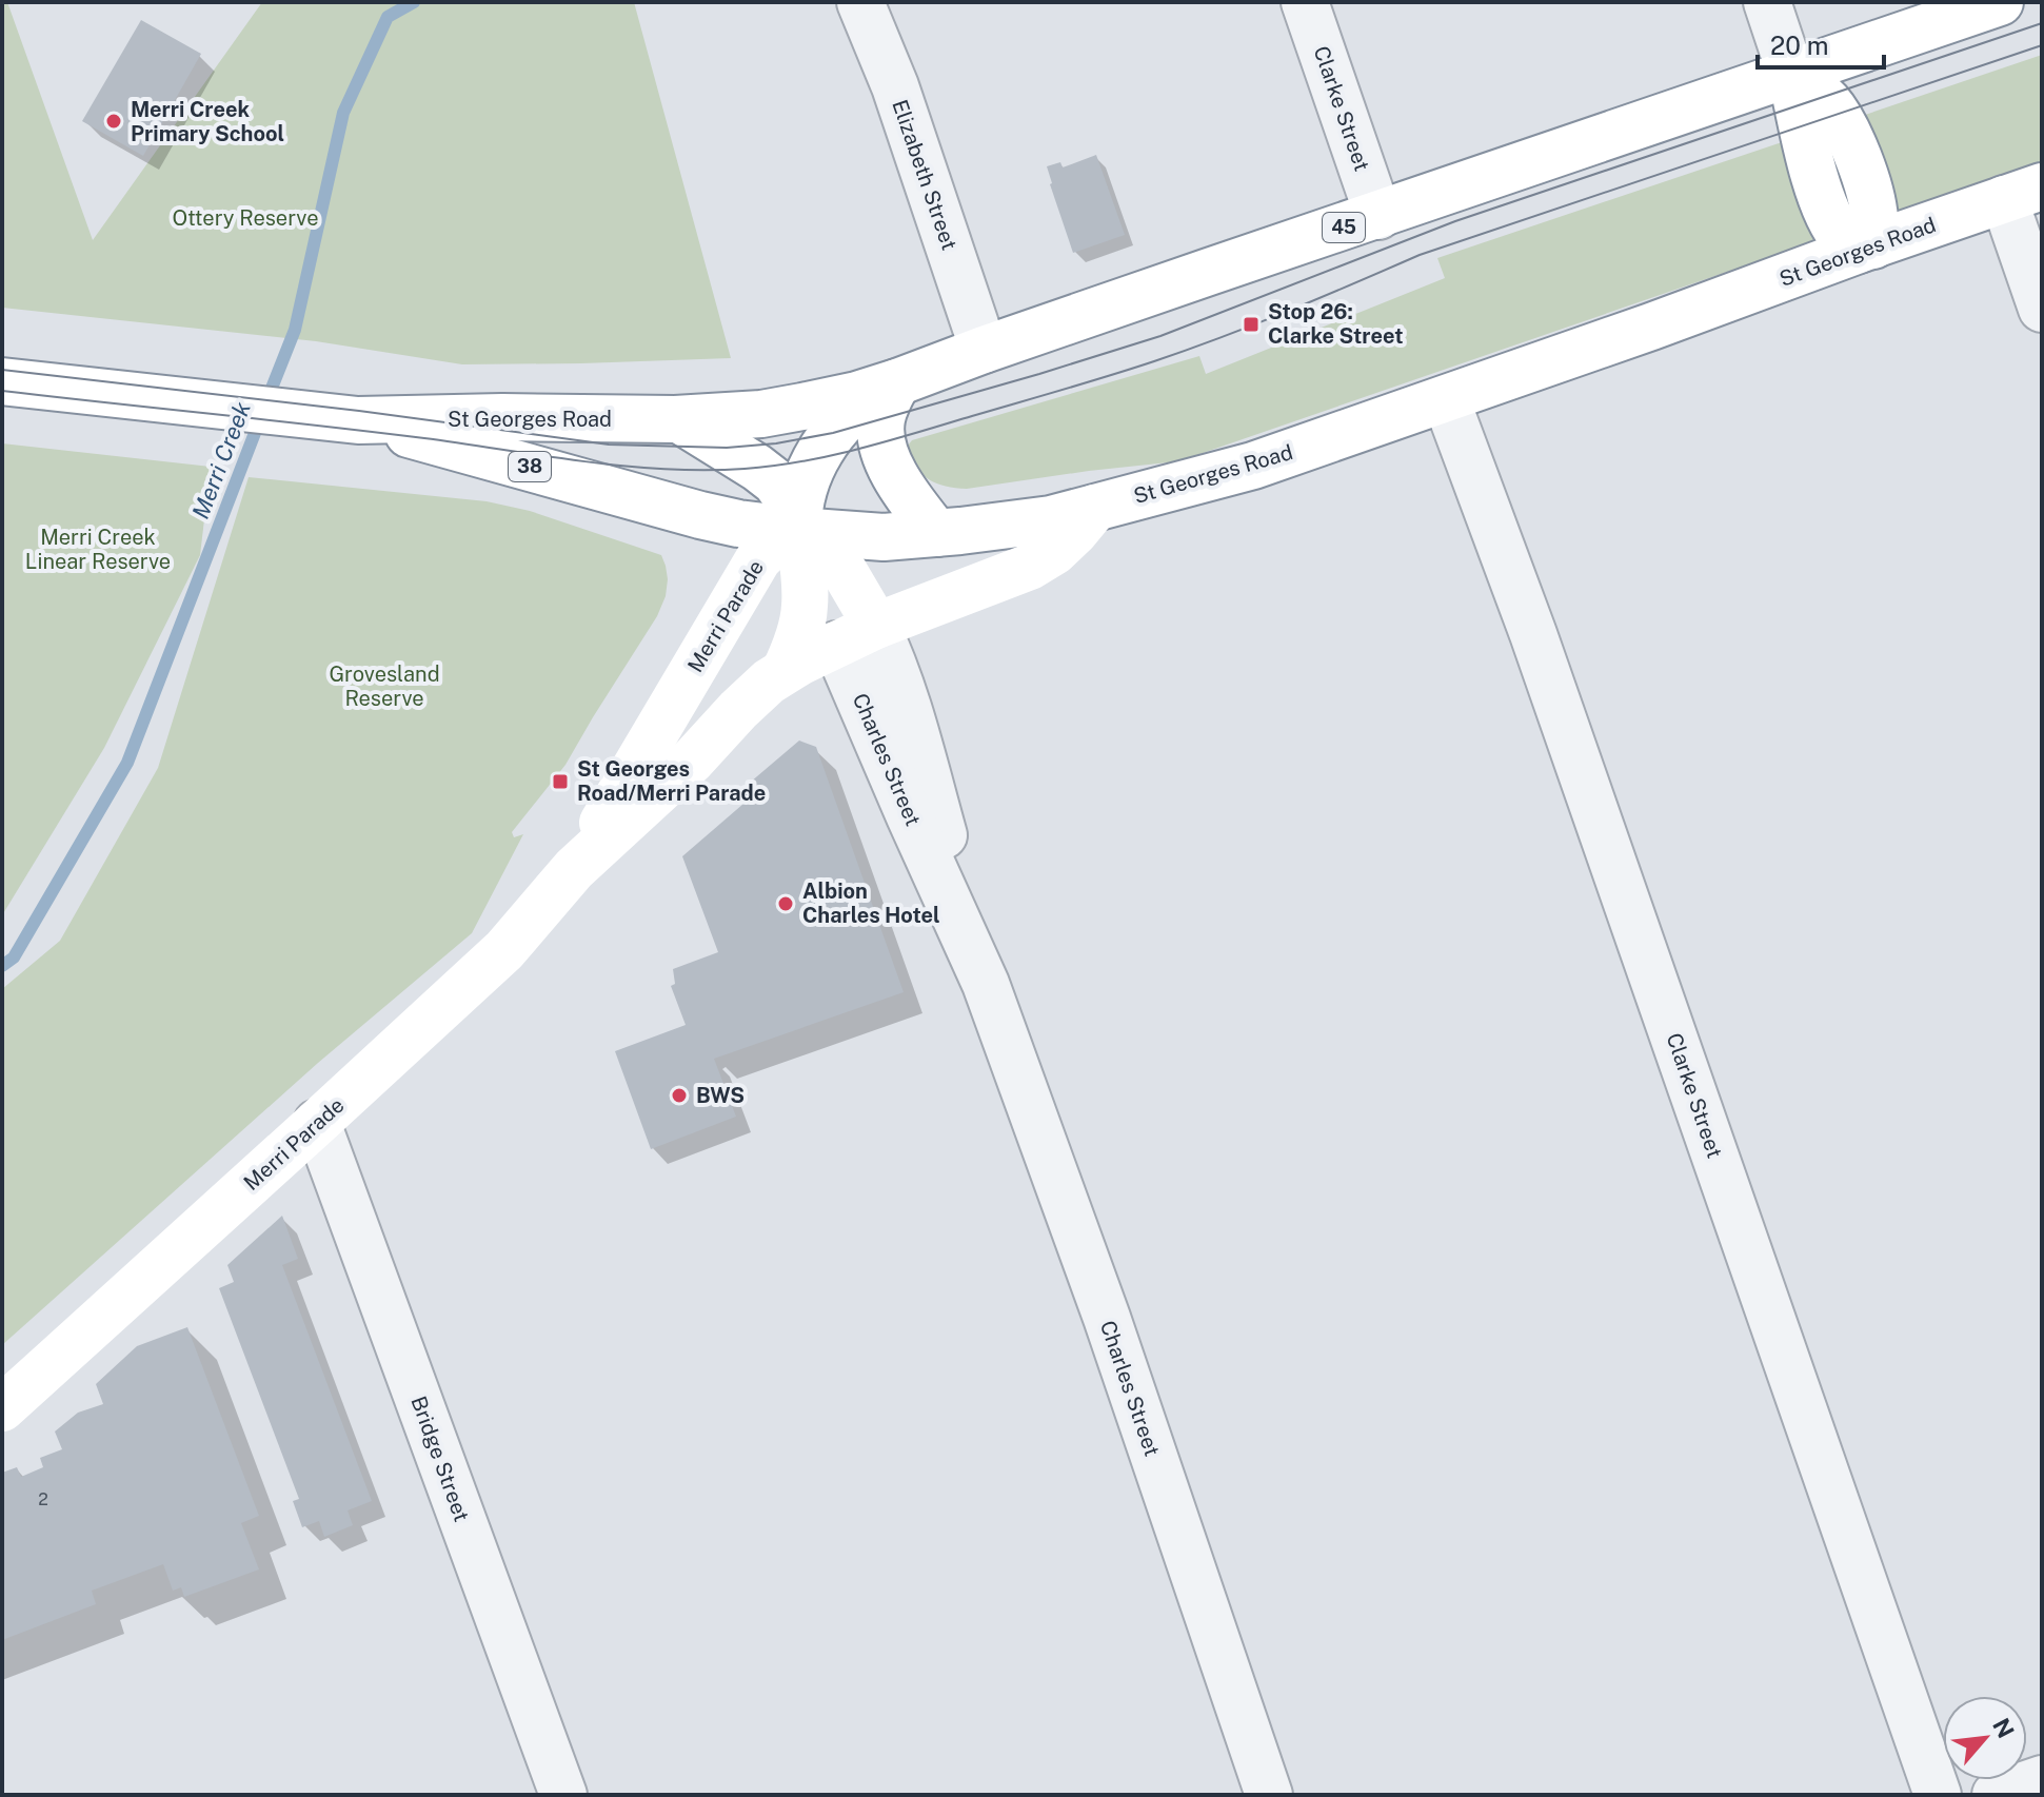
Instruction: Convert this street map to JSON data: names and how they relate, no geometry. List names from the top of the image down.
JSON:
{
  "streets": {
    "main road": [
      "45",
      "St Georges Road",
      "38",
      "Merri Parade",
      "Charles Street"
    ],
    "street": ["Clarke Street", "Elizabeth Street", "Bridge Street"]
  },
  "crossings": [
    ["Clarke Street", "St Georges Road"],
    ["Elizabeth Street", "St Georges Road"],
    ["St Georges Road", "Merri Parade"],
    ["St Georges Road", "Charles Street"],
    ["Merri Parade", "Charles Street"],
    ["Merri Parade", "Bridge Street"]
  ],
  "water": ["Merri Creek"],
  "parks": ["Ottery Reserve", "Merri Creek Linear Reserve", "Grovesland Reserve"],
  "places": {
    "other": ["Merri Creek Primary School", "Albion Charles Hotel", "BWS"],
    "transit": ["Stop 26: Clarke Street", "St Georges Road/Merri Parade"]
  },
  "house_numbers": ["2"],
  "scale_bar": "20 m",
  "north": "top right"
}
